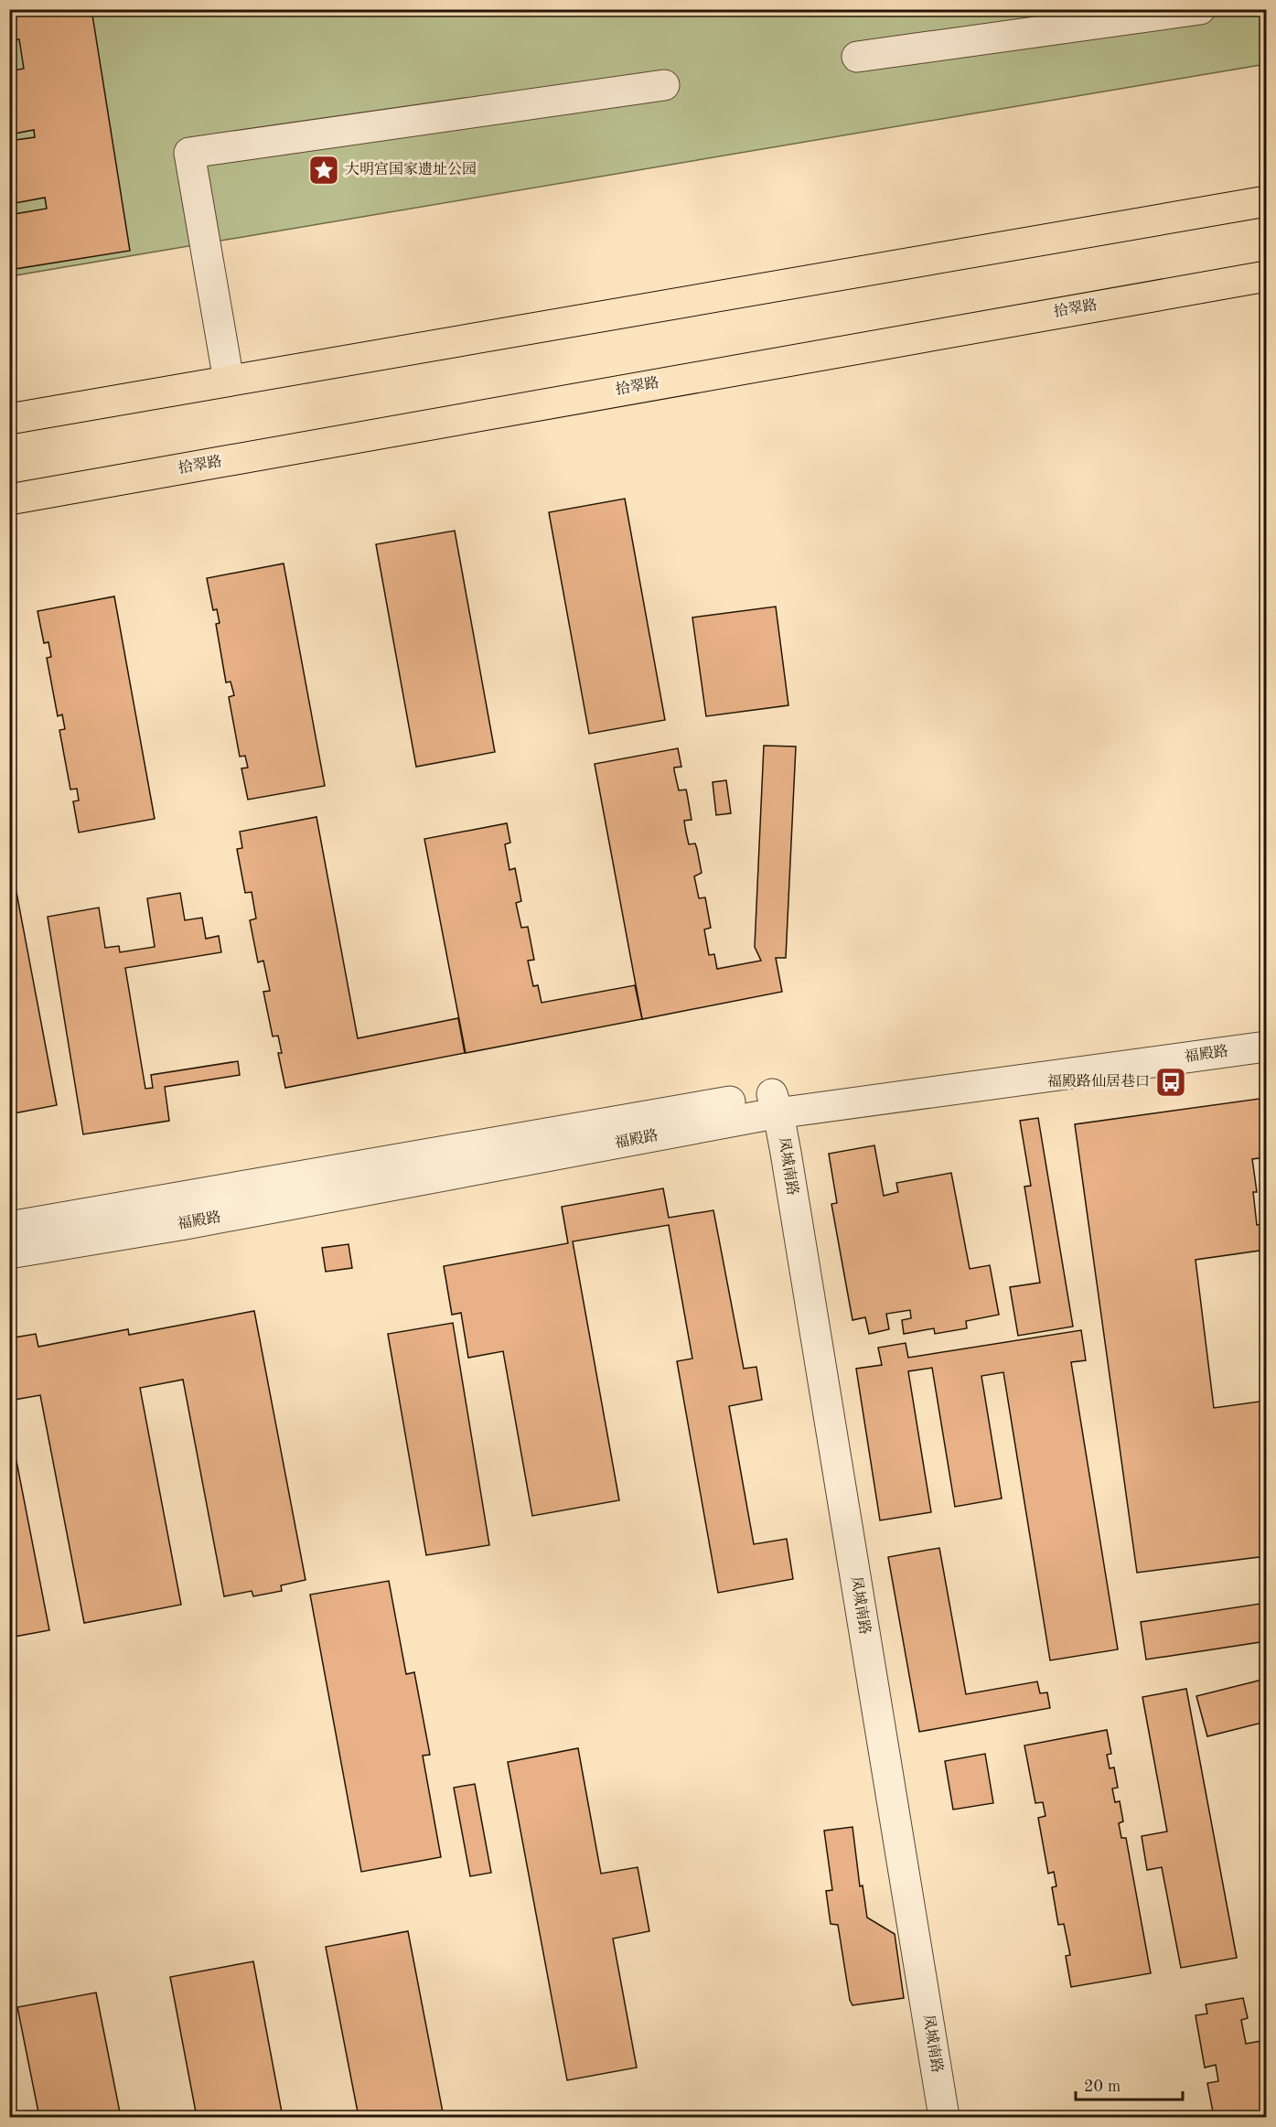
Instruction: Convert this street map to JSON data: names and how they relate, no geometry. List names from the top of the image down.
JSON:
{
  "streets": {
    "main road": ["拾翠路"],
    "street": ["福殿路", "凤城南路"]
  },
  "crossings": [
    ["福殿路", "凤城南路"]
  ],
  "places": {
    "place": ["大明宫国家遗址公园"],
    "bus stop": ["福殿路仙居巷口"]
  },
  "scale_bar": "20 m"
}
